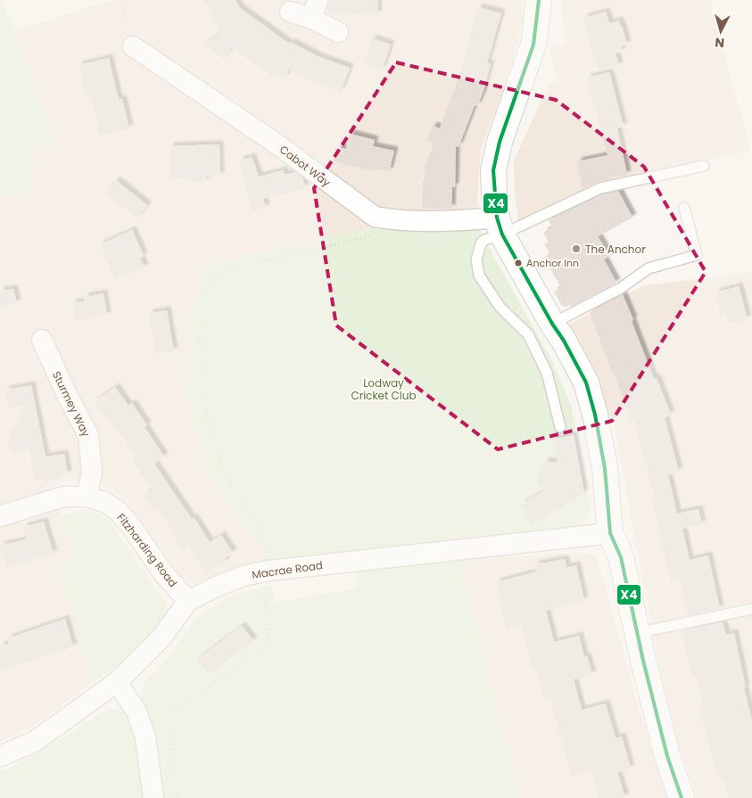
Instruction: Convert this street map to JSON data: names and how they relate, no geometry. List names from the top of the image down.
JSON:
{
  "streets": {
    "street": [
      "Cabot Way",
      "Sturmey Way",
      "Fitzharding Road",
      "Macrae Road"
    ]
  },
  "crossings": [
    ["Sturmey Way", "Fitzharding Road"],
    ["Fitzharding Road", "Macrae Road"]
  ],
  "parks": ["Lodway Cricket Club"],
  "places": ["The Anchor", "Anchor Inn"],
  "lines": ["transit line X4"],
  "north": "bottom"
}
